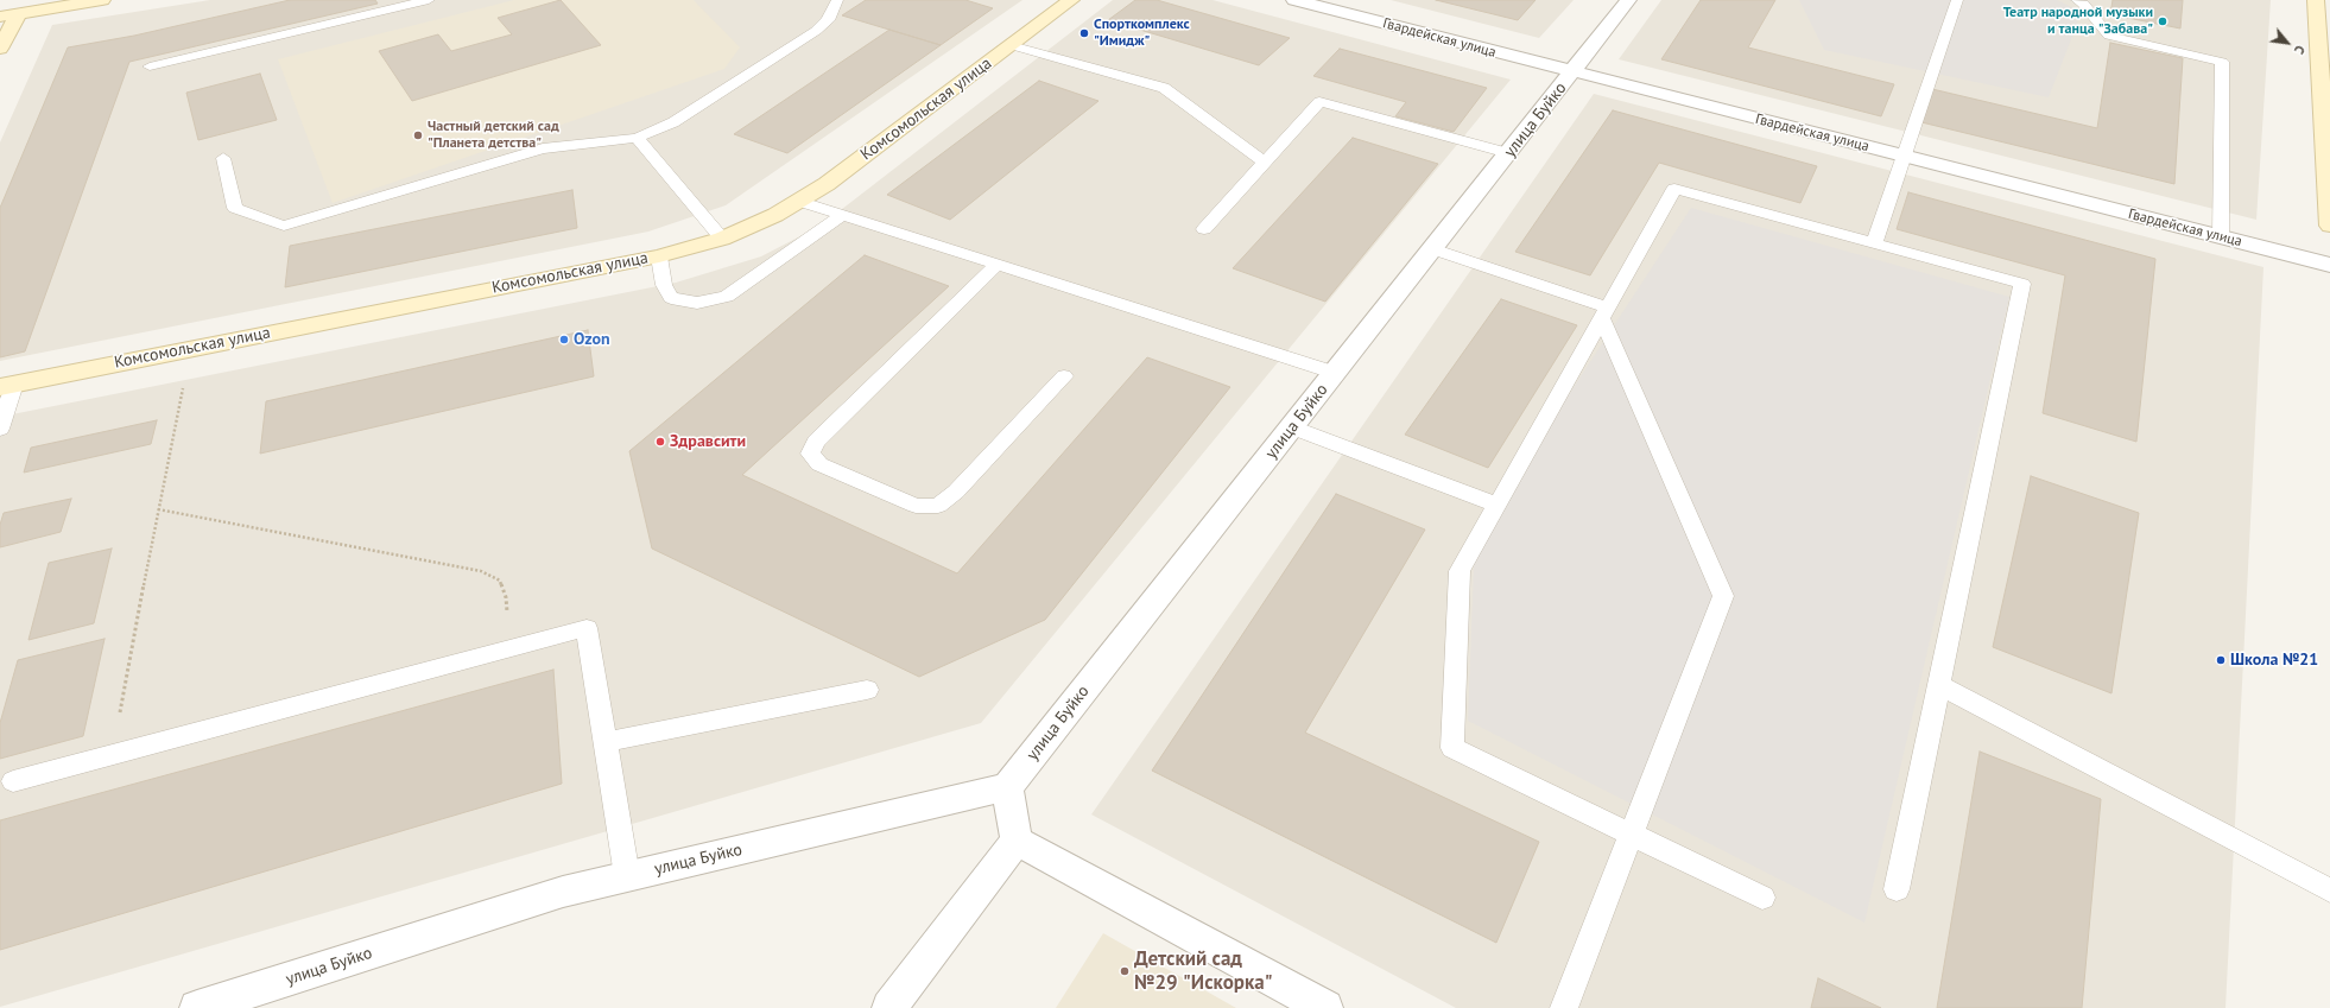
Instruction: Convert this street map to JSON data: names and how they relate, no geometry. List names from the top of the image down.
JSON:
{
  "streets": {
    "street": ["Гвардейская улица", "Комсомольская улица", "улица Буйко"]
  },
  "crossings": [
    ["Гвардейская улица", "улица Буйко"]
  ],
  "places": [
    "Театр народной музыки и танца \"Забава\"",
    "Спорткомплекс \"Имидж\"",
    "Частный детский сад \"Планета детства\"",
    "Ozon",
    "Здравсити",
    "Школа №21",
    "Детский сад №29 \"Искорка\""
  ],
  "north": "bottom right"
}
